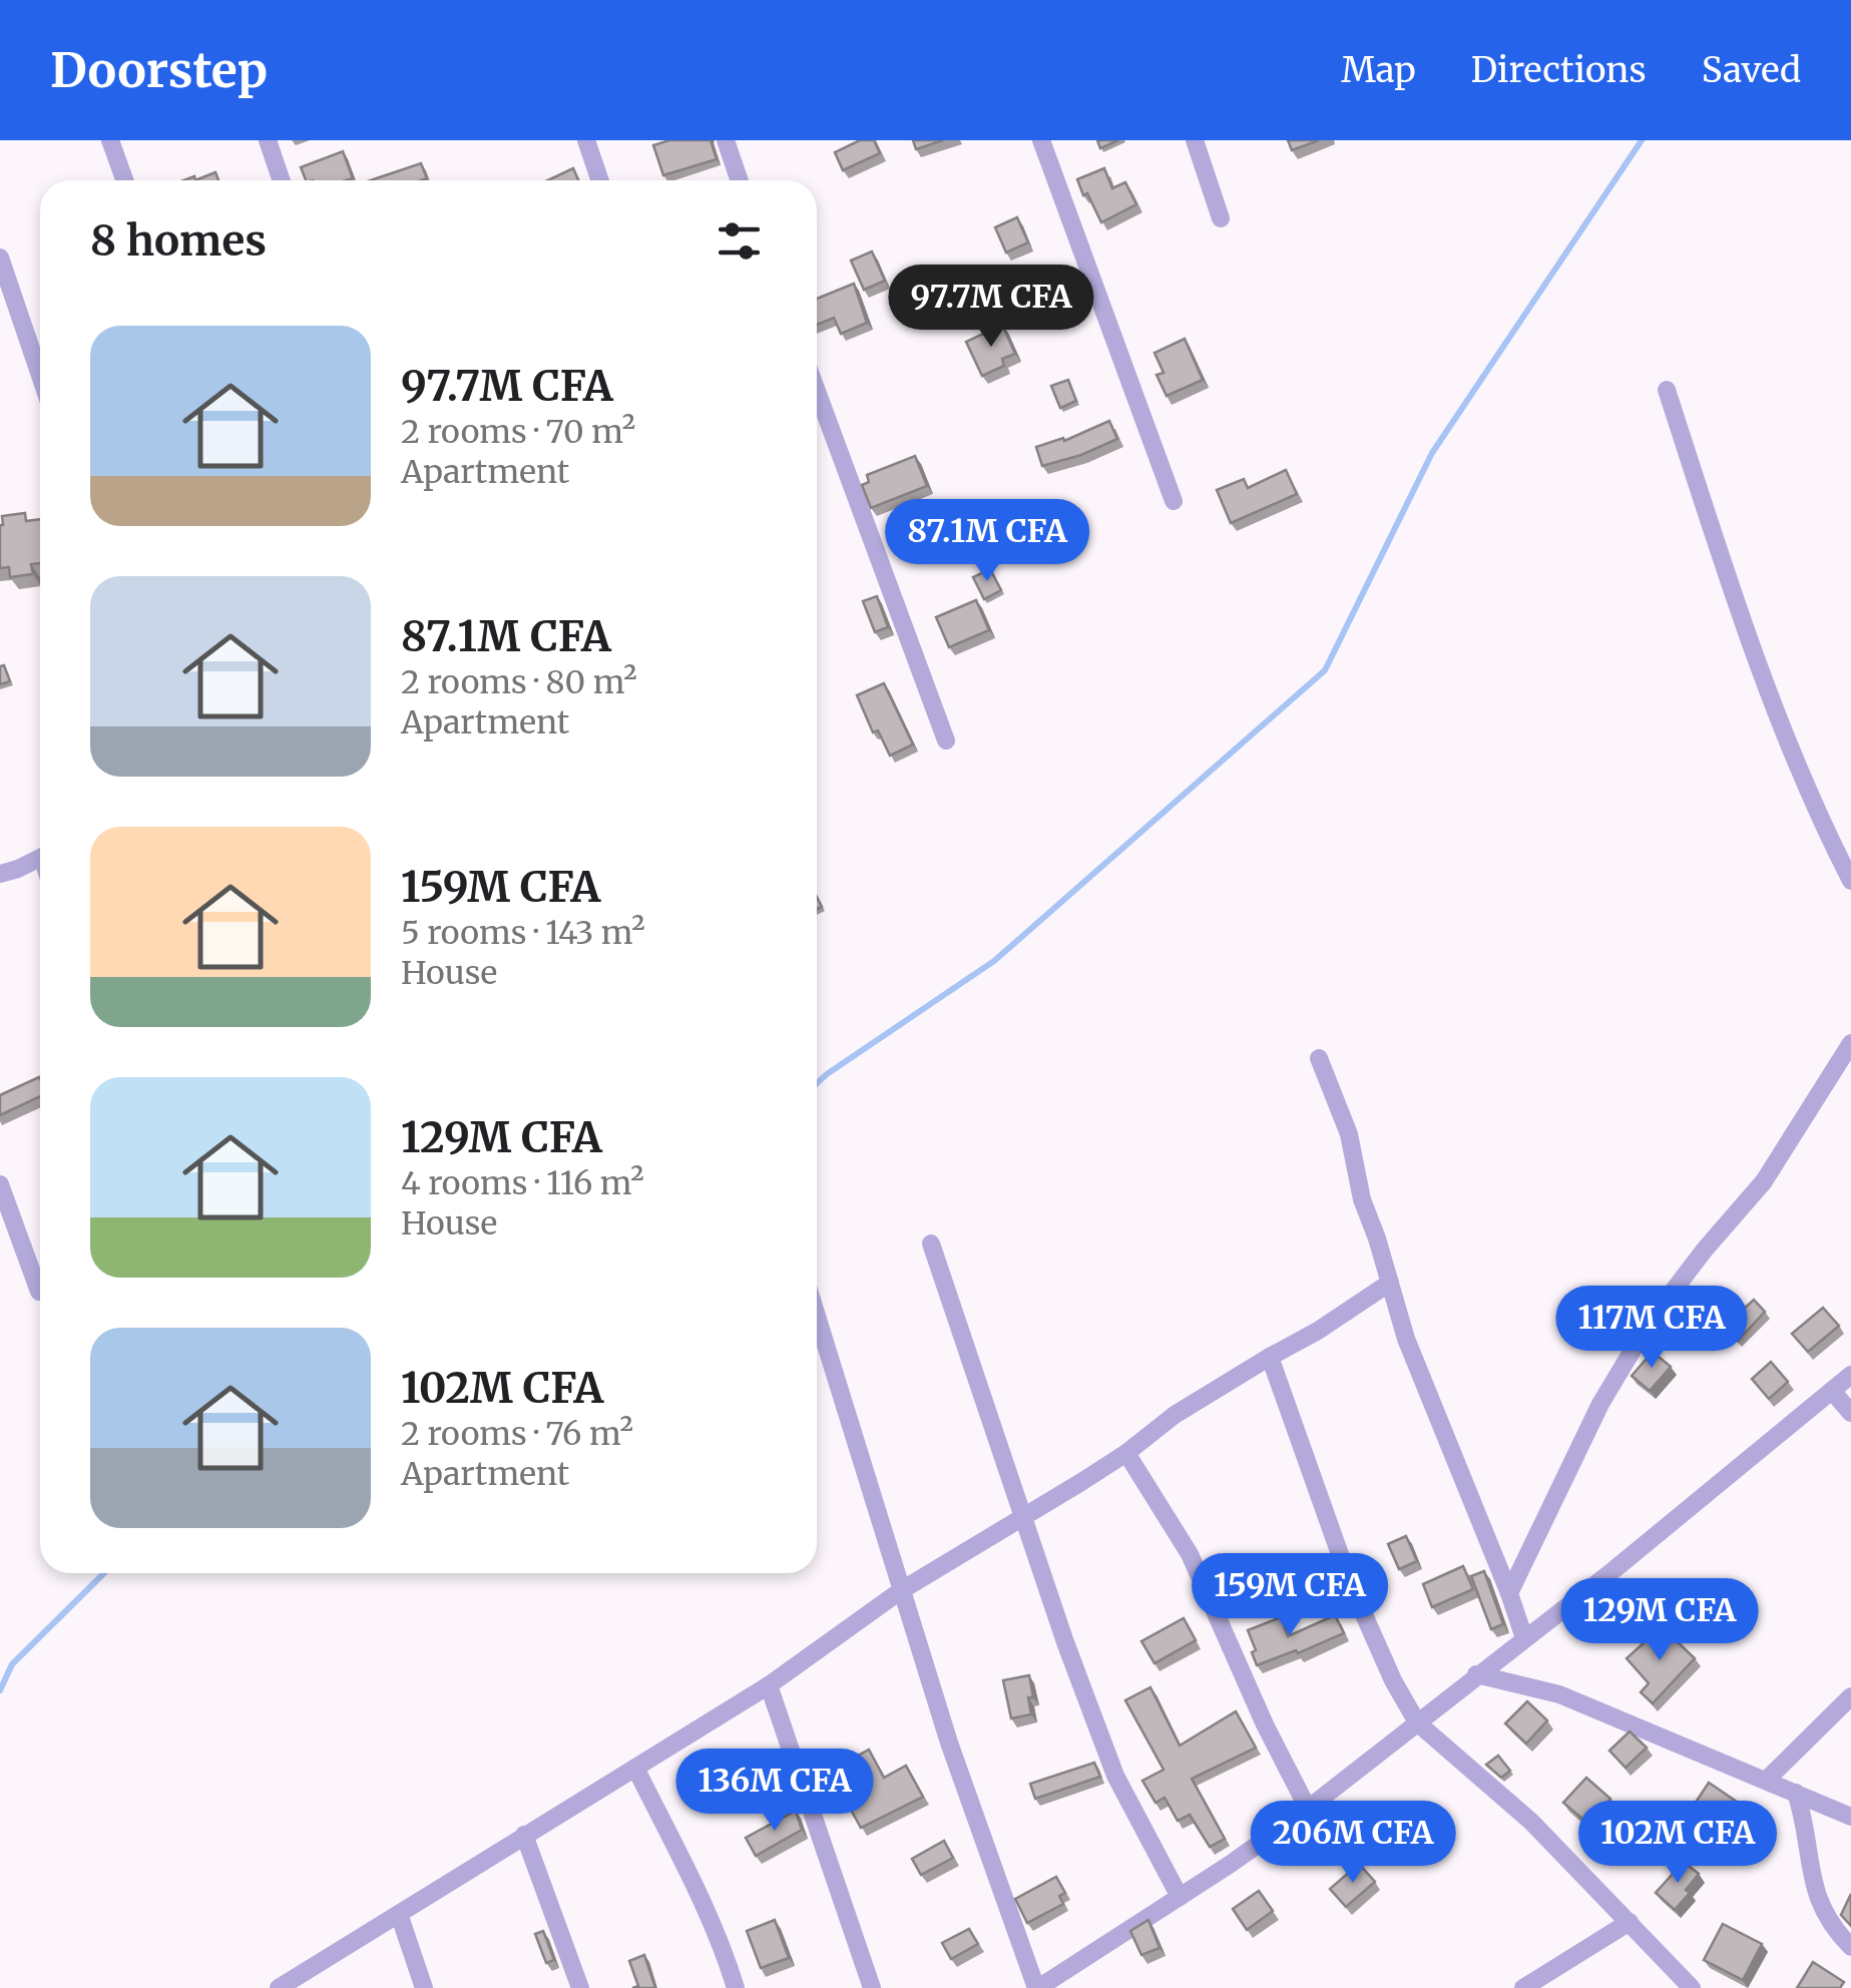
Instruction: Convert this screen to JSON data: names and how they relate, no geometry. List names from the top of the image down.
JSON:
{
  "page": {
    "header": "Doorstep",
    "nav": ["Map", "Directions", "Saved"],
    "heading": "8 homes",
    "price": [
      "97.7M CFA",
      "87.1M CFA",
      "117M CFA",
      "159M CFA",
      "129M CFA",
      "136M CFA",
      "206M CFA",
      "102M CFA"
    ],
    "list": [
      {
        "name": "97.7M CFA",
        "note": "2 rooms · 70 m² · Apartment"
      },
      {
        "name": "87.1M CFA",
        "note": "2 rooms · 80 m² · Apartment"
      },
      {
        "name": "159M CFA",
        "note": "5 rooms · 143 m² · House"
      },
      {
        "name": "129M CFA",
        "note": "4 rooms · 116 m² · House"
      },
      {
        "name": "102M CFA",
        "note": "2 rooms · 76 m² · Apartment"
      }
    ]
  }
}
